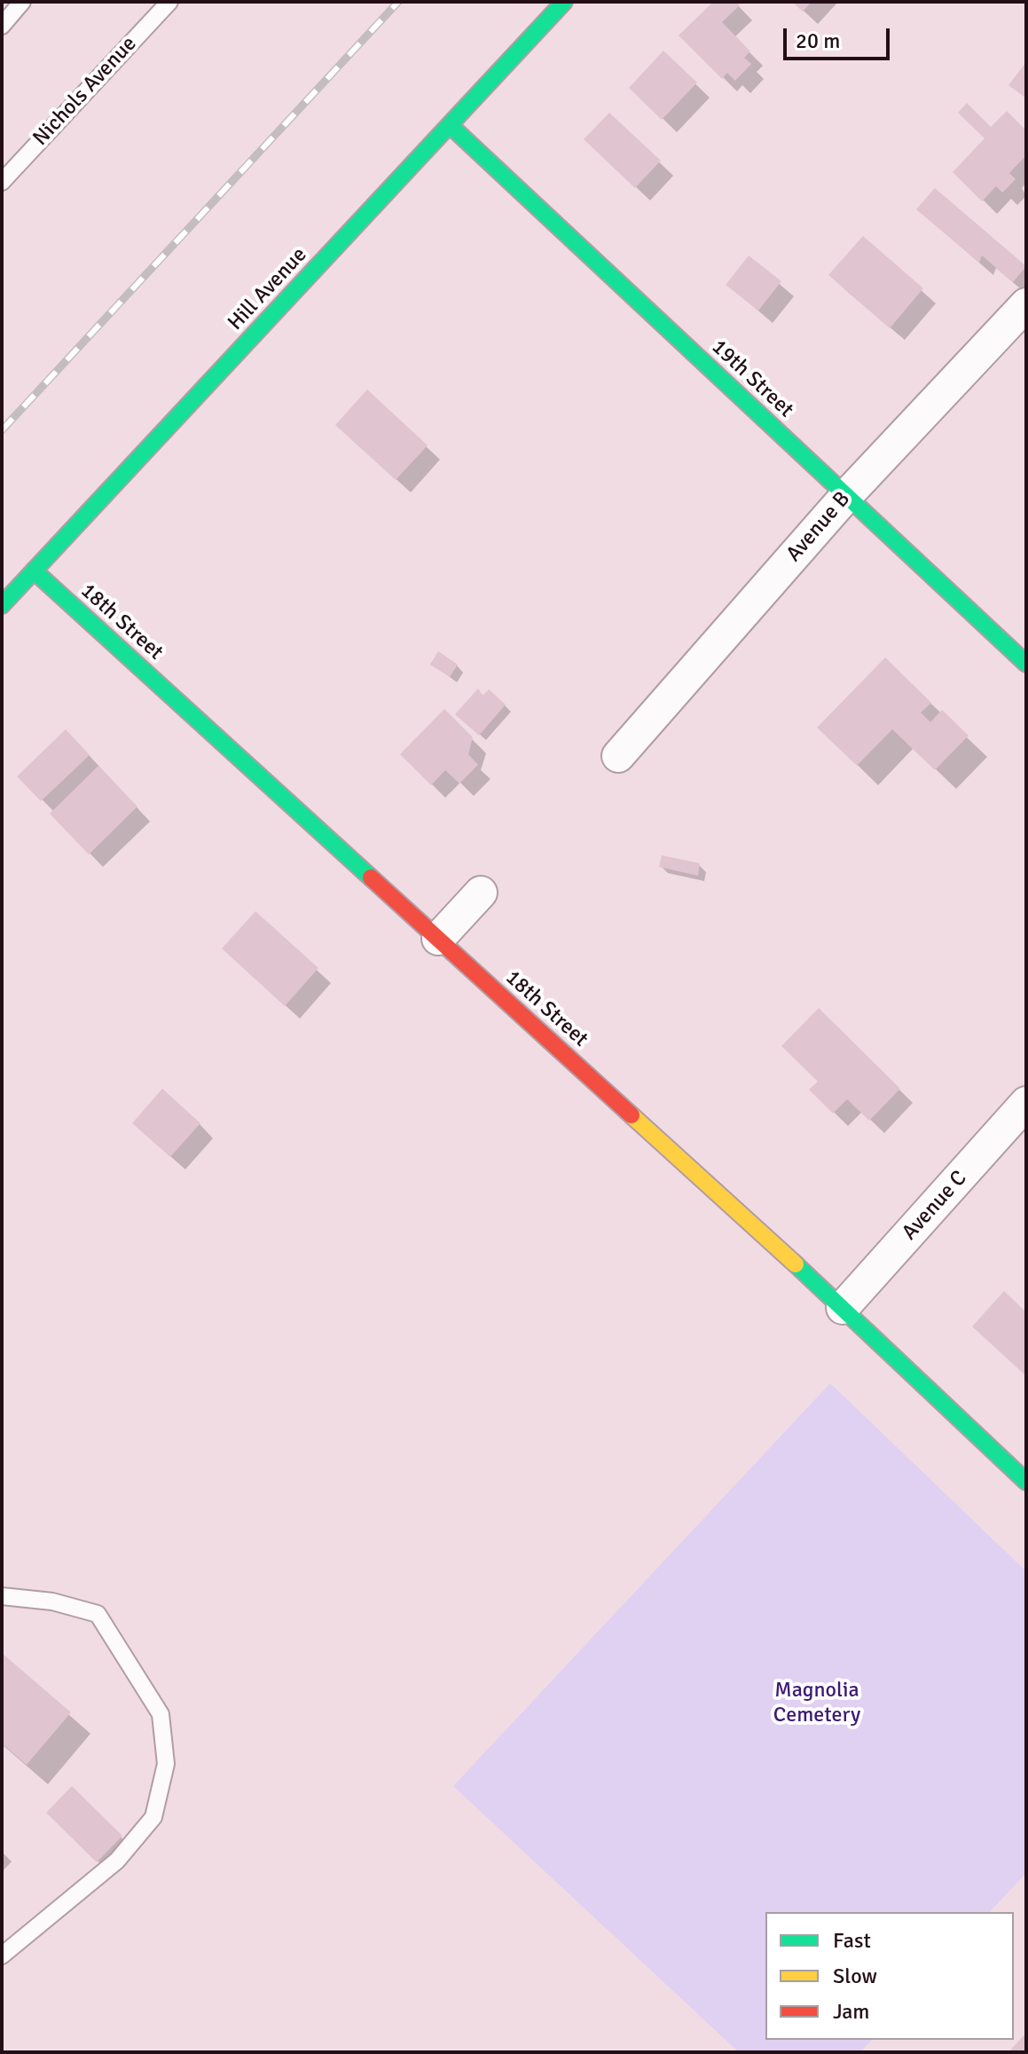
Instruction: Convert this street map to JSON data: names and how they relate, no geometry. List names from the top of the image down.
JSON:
{
  "streets": {
    "street": [
      "Hill Avenue",
      "19th Street",
      "Avenue B",
      "18th Street",
      "Avenue C"
    ],
    "lane": ["Nichols Avenue"]
  },
  "crossings": [
    ["Hill Avenue", "19th Street"],
    ["Hill Avenue", "18th Street"],
    ["19th Street", "Avenue B"],
    ["18th Street", "Avenue C"]
  ],
  "parks": ["Magnolia Cemetery"],
  "legend": ["Fast", "Slow", "Jam"],
  "scale_bar": "20 m"
}
